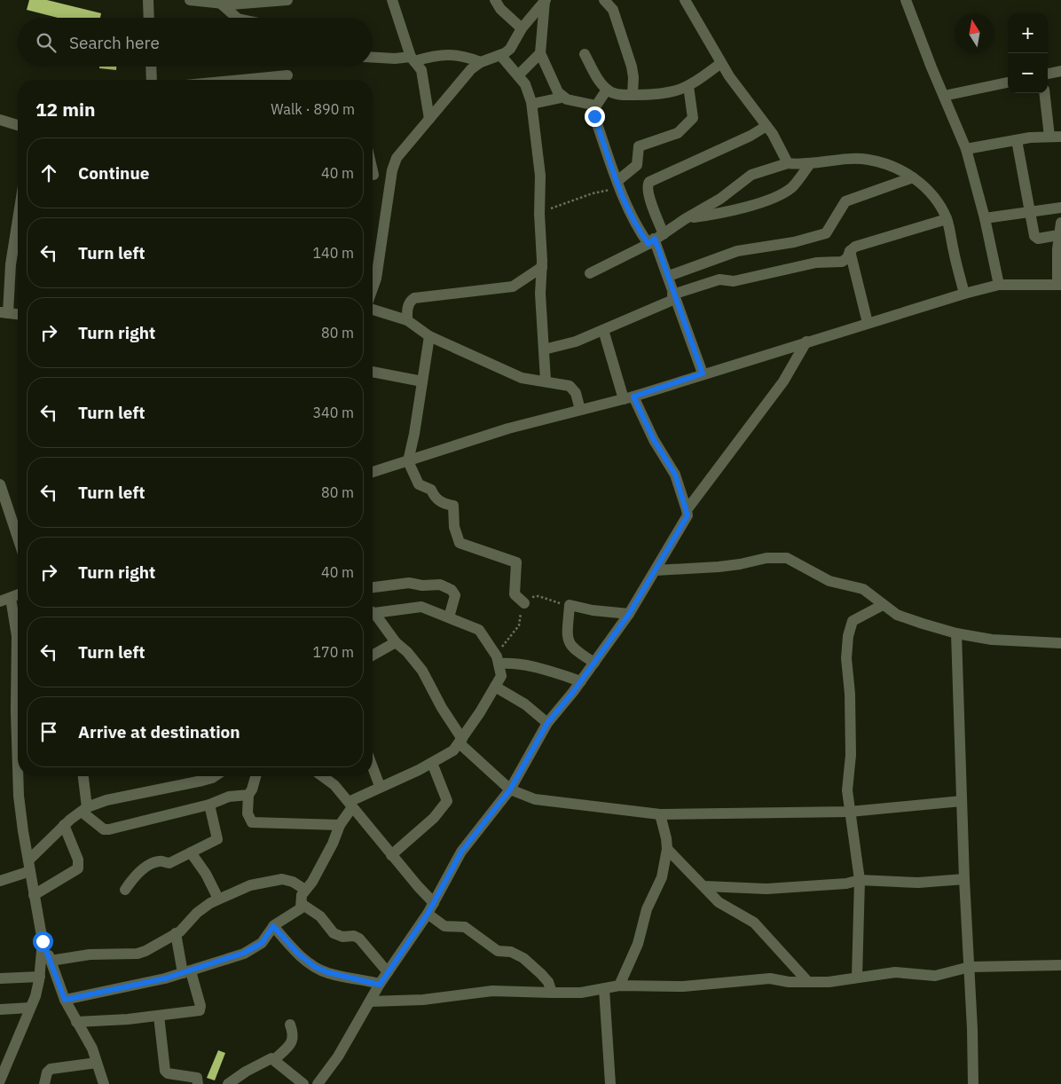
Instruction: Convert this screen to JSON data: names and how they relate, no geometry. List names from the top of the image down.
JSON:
{
  "north": "top",
  "page": {
    "map_buttons": ["+", "−"],
    "search": "Search here",
    "heading": ["12 min", "Walk · 890 m"],
    "list": [
      ["Continue", "40 m"],
      ["Turn left", "140 m"],
      ["Turn right", "80 m"],
      ["Turn left", "340 m"],
      ["Turn left", "80 m"],
      ["Turn right", "40 m"],
      ["Turn left", "170 m"],
      "Arrive at destination"
    ]
  }
}
